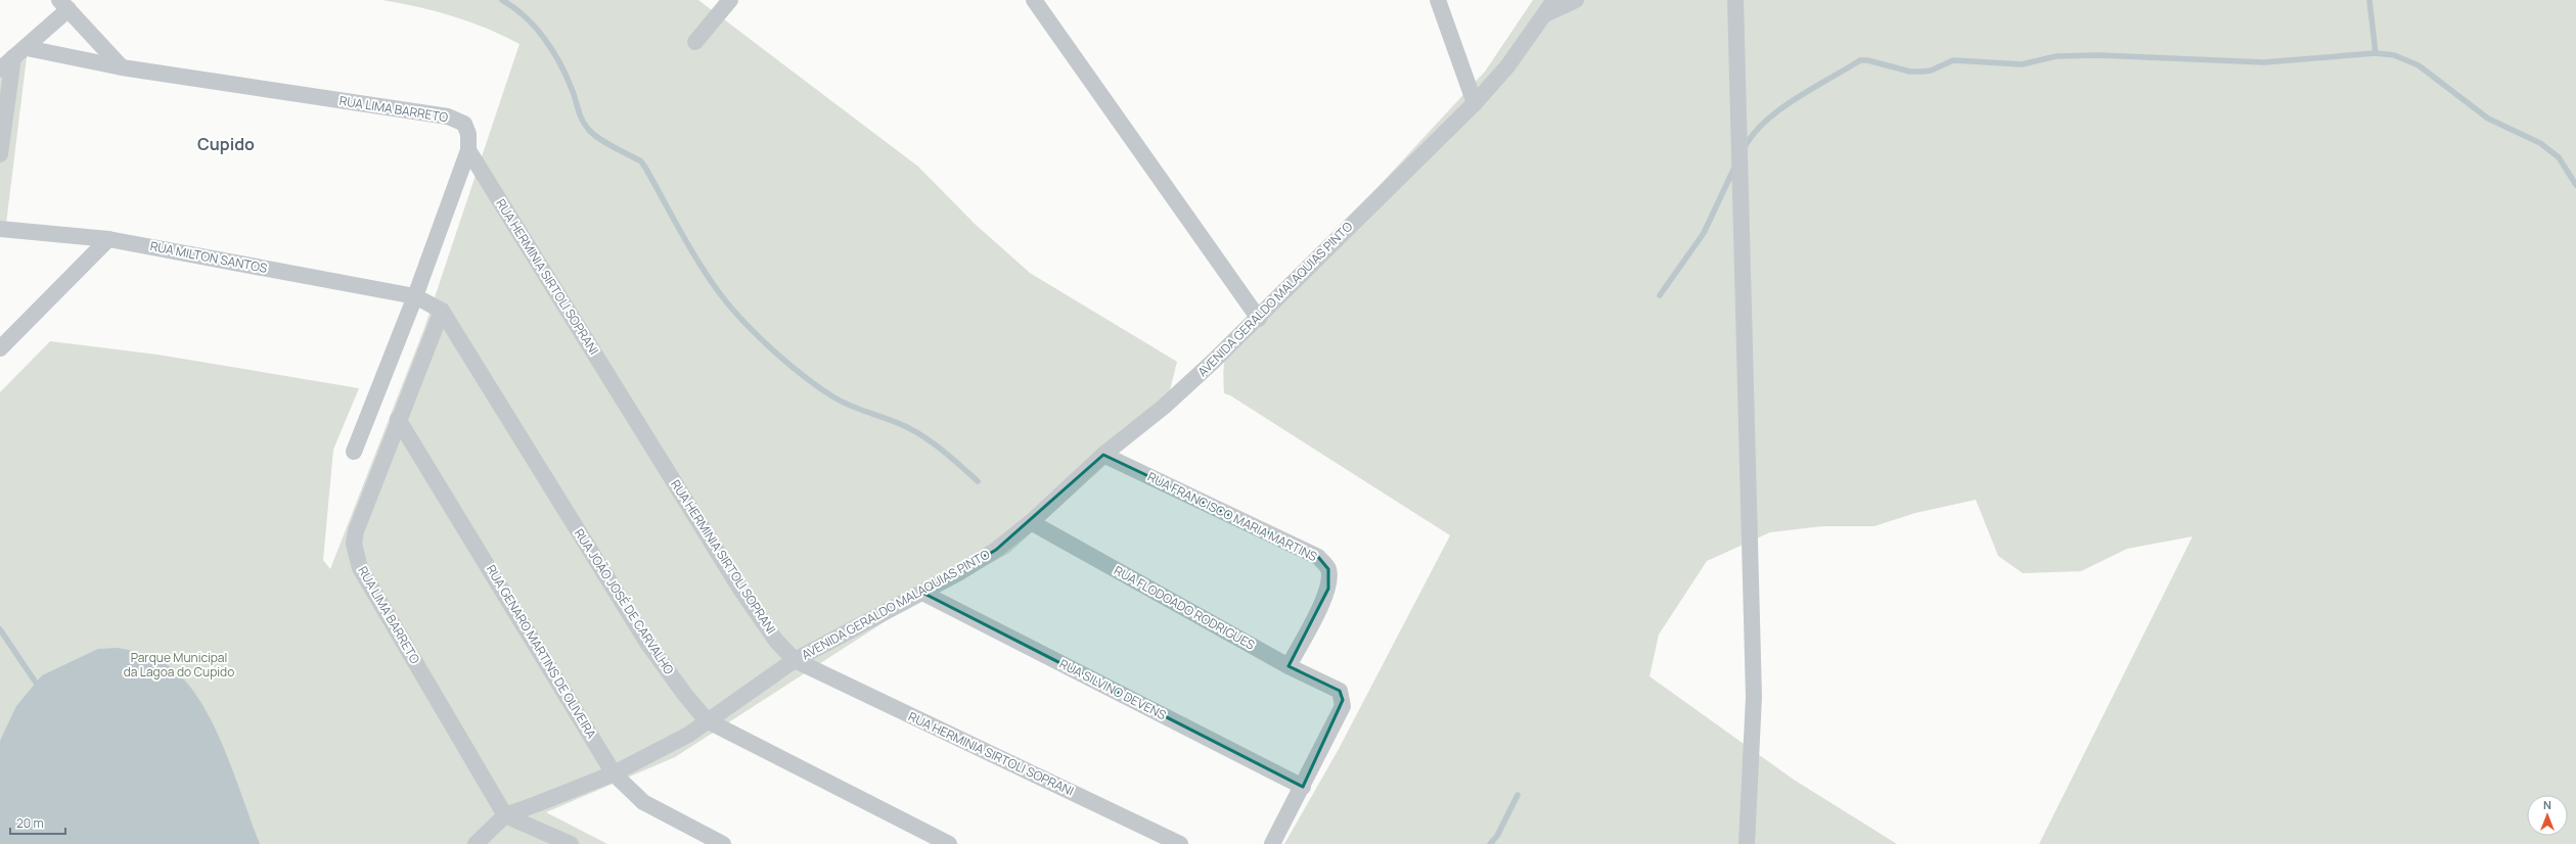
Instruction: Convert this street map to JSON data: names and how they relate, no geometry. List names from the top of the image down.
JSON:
{
  "streets": {
    "street": [
      "RUA LIMA BARRETO",
      "RUA MILTON SANTOS",
      "RUA HERMINIA SIRTOLI SOPRANI",
      "AVENIDA GERALDO MALAQUIAS PINTO",
      "RUA FRANCISCO MARIA MARTINS",
      "RUA JOÃO JOSÉ DE CARVALHO",
      "RUA FLODOADO RODRIGUES",
      "RUA GENARO MARTINS DE OLIVEIRA",
      "RUA SILVINO DEVENS"
    ]
  },
  "crossings": [
    ["RUA LIMA BARRETO", "RUA MILTON SANTOS"],
    ["RUA LIMA BARRETO", "RUA HERMINIA SIRTOLI SOPRANI"],
    ["RUA LIMA BARRETO", "AVENIDA GERALDO MALAQUIAS PINTO"],
    ["RUA LIMA BARRETO", "RUA JOÃO JOSÉ DE CARVALHO"],
    ["RUA LIMA BARRETO", "RUA GENARO MARTINS DE OLIVEIRA"],
    ["RUA MILTON SANTOS", "RUA JOÃO JOSÉ DE CARVALHO"],
    ["RUA HERMINIA SIRTOLI SOPRANI", "AVENIDA GERALDO MALAQUIAS PINTO"],
    ["AVENIDA GERALDO MALAQUIAS PINTO", "RUA FRANCISCO MARIA MARTINS"],
    ["AVENIDA GERALDO MALAQUIAS PINTO", "RUA JOÃO JOSÉ DE CARVALHO"],
    ["AVENIDA GERALDO MALAQUIAS PINTO", "RUA FLODOADO RODRIGUES"],
    ["AVENIDA GERALDO MALAQUIAS PINTO", "RUA GENARO MARTINS DE OLIVEIRA"],
    ["AVENIDA GERALDO MALAQUIAS PINTO", "RUA SILVINO DEVENS"],
    ["RUA FRANCISCO MARIA MARTINS", "RUA FLODOADO RODRIGUES"],
    ["RUA FLODOADO RODRIGUES", "RUA SILVINO DEVENS"]
  ],
  "districts": ["Cupido"],
  "parks": ["Parque Municipal da Lagoa do Cupido"],
  "scale_bar": "20 m",
  "north": "top"
}
